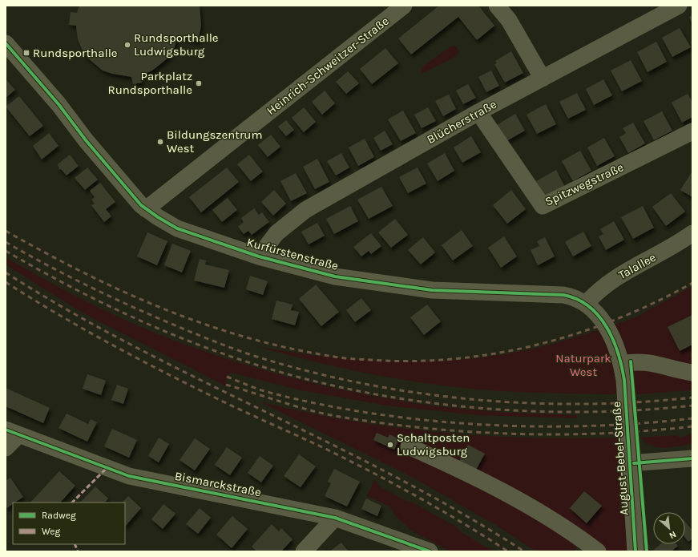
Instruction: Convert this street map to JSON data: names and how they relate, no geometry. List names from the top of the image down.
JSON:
{
  "streets": {
    "street": [
      "Heinrich-Schweitzer-Straße",
      "Blücherstraße",
      "Spitzwegstraße",
      "Kurfürstenstraße",
      "Talallee",
      "August-Bebel-Straße",
      "Bismarckstraße"
    ]
  },
  "crossings": [
    ["Heinrich-Schweitzer-Straße", "Kurfürstenstraße"],
    ["Blücherstraße", "Spitzwegstraße"],
    ["Blücherstraße", "Kurfürstenstraße"],
    ["Kurfürstenstraße", "Talallee"],
    ["Kurfürstenstraße", "August-Bebel-Straße"]
  ],
  "parks": ["Naturpark West"],
  "places": {
    "other": [
      "Rundsporthalle Ludwigsburg",
      "Parkplatz Rundsporthalle",
      "Bildungszentrum West",
      "Schaltposten Ludwigsburg"
    ],
    "transit": ["Rundsporthalle"]
  },
  "legend": ["Radweg", "Weg"],
  "north": "bottom right"
}
